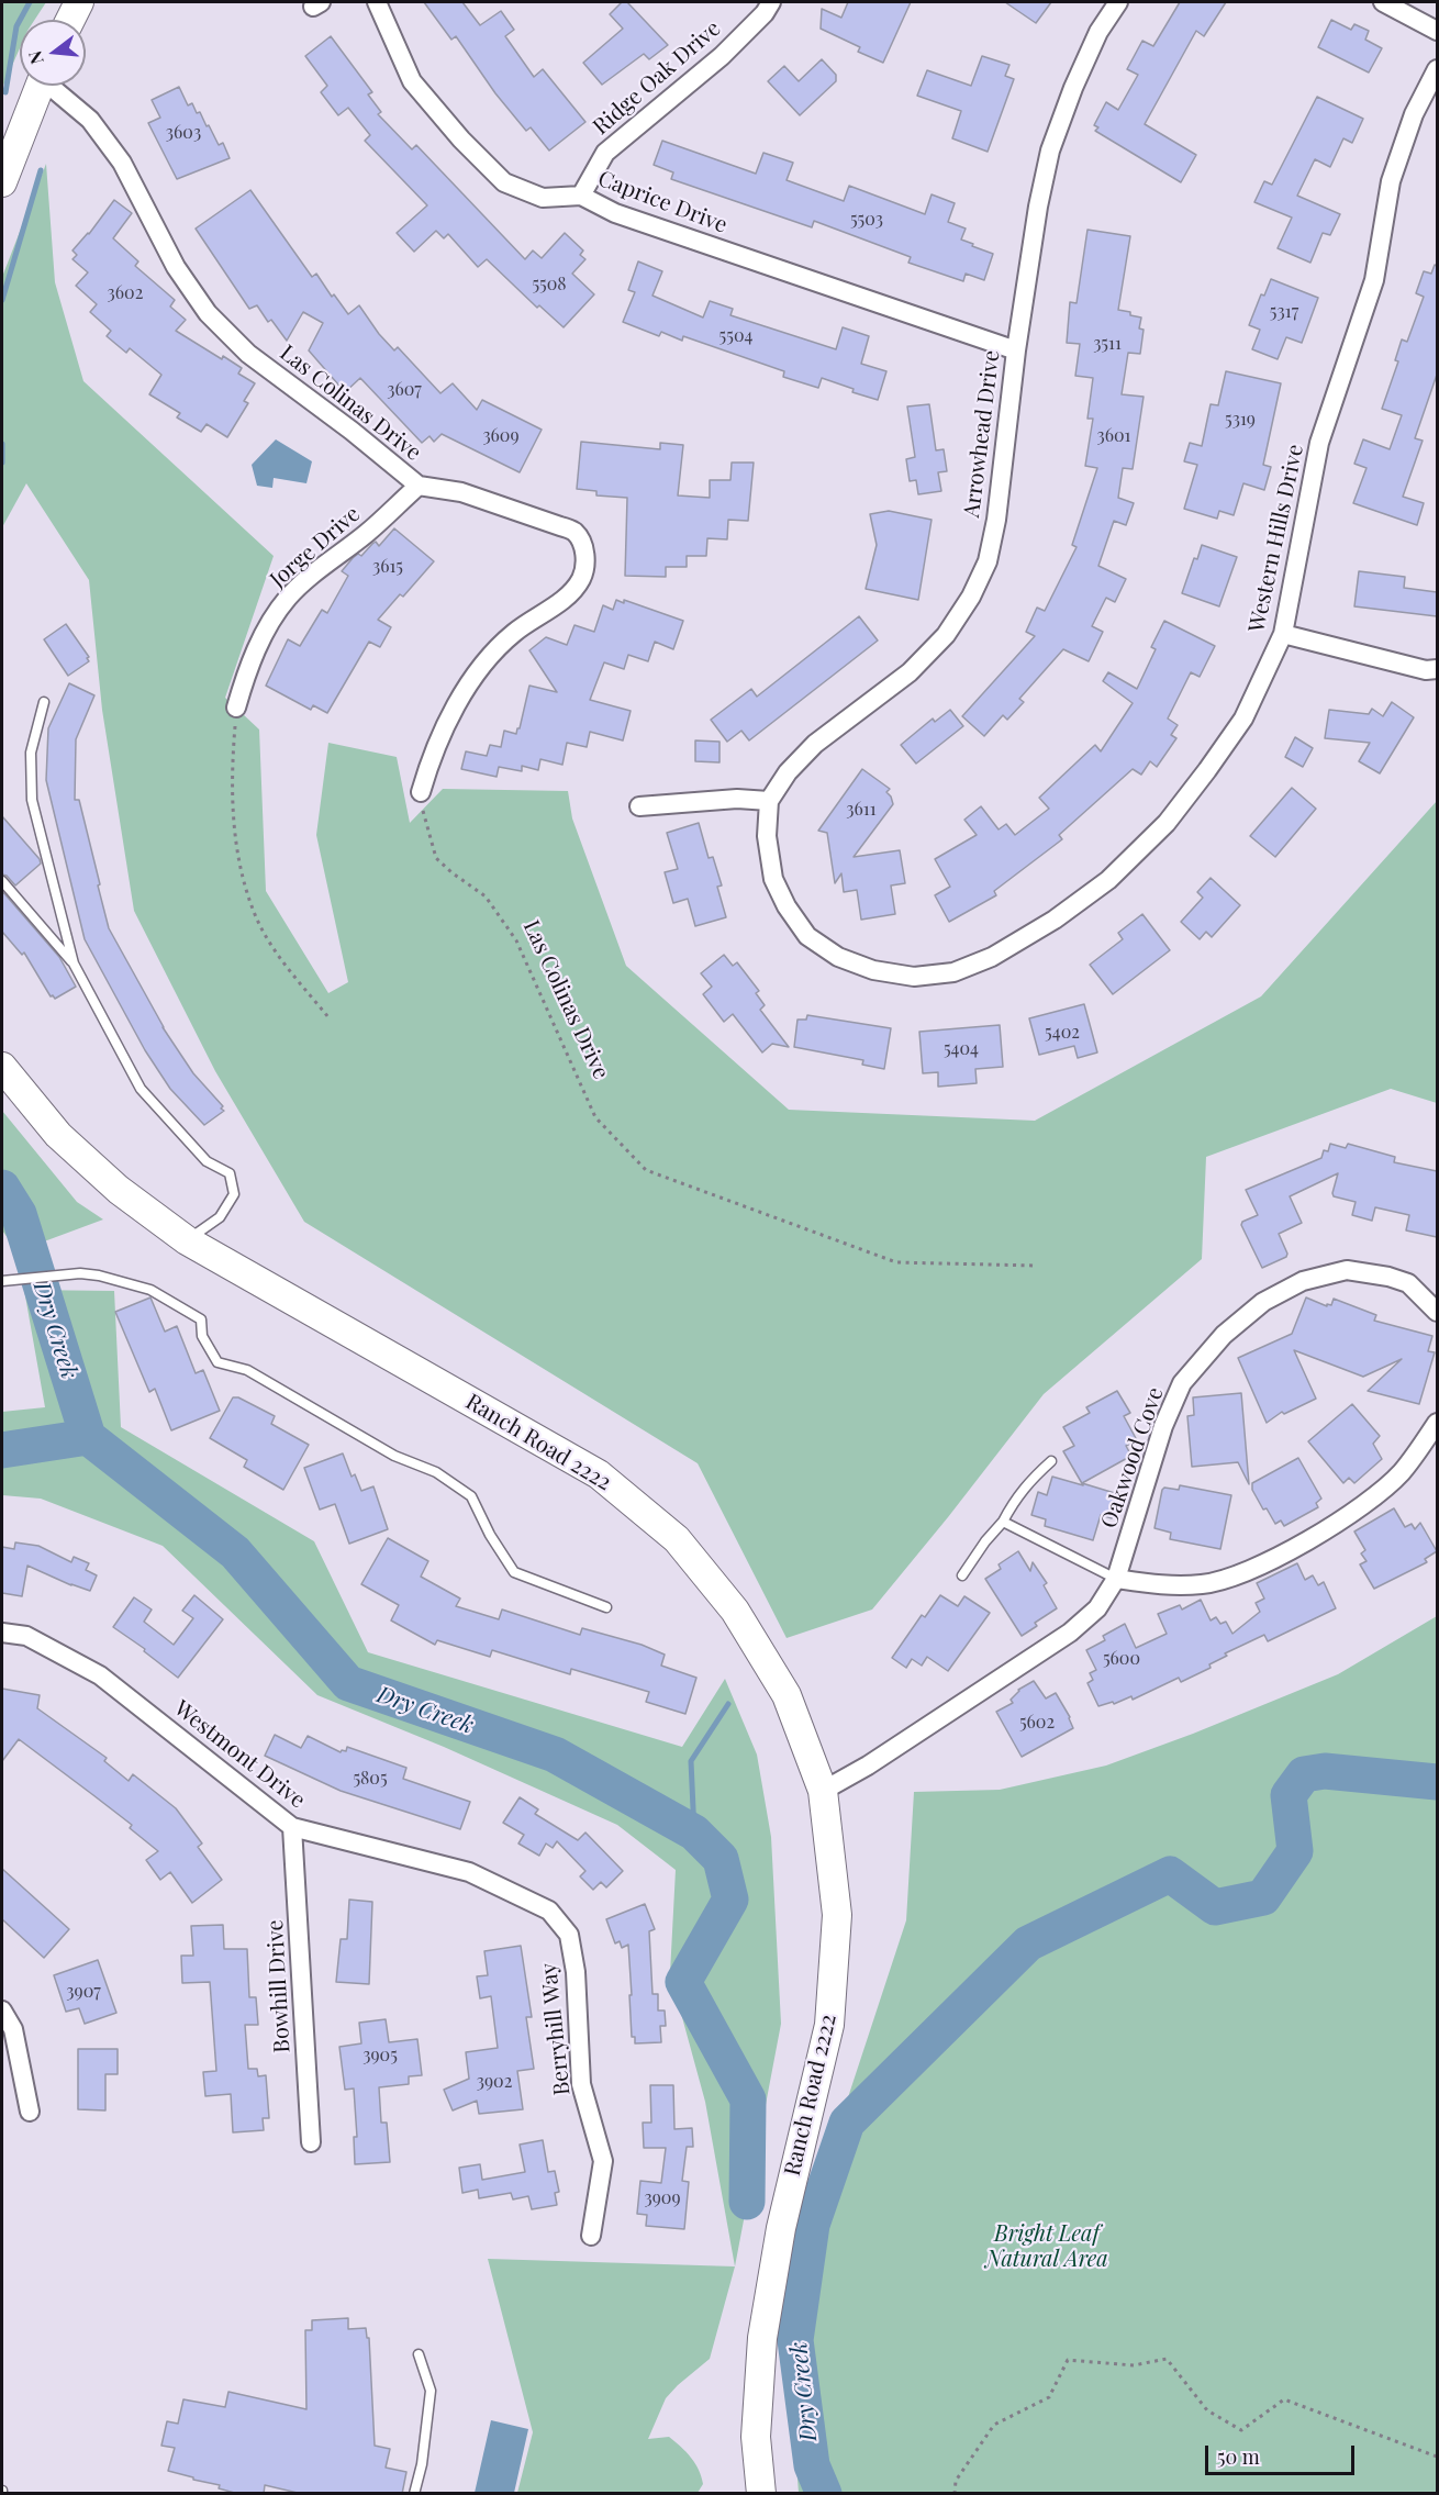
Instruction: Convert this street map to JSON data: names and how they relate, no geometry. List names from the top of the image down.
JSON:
{
  "streets": {
    "main road": ["Ranch Road 2222"],
    "street": [
      "Ridge Oak Drive",
      "Caprice Drive",
      "Las Colinas Drive",
      "Arrowhead Drive",
      "Western Hills Drive",
      "Jorge Drive",
      "Oakwood Cove",
      "Westmont Drive",
      "Bowhill Drive",
      "Berryhill Way"
    ]
  },
  "crossings": [
    ["Ridge Oak Drive", "Caprice Drive"],
    ["Caprice Drive", "Arrowhead Drive"],
    ["Las Colinas Drive", "Jorge Drive"],
    ["Arrowhead Drive", "Western Hills Drive"],
    ["Ranch Road 2222", "Oakwood Cove"],
    ["Westmont Drive", "Bowhill Drive"],
    ["Westmont Drive", "Berryhill Way"]
  ],
  "water": ["Dry Creek"],
  "parks": ["Bright Leaf Natural Area"],
  "house_numbers": [
    "3603",
    "5503",
    "5508",
    "3602",
    "5317",
    "5504",
    "3511",
    "3607",
    "5319",
    "3609",
    "3601",
    "3615",
    "3611",
    "5402",
    "5404",
    "5600",
    "5602",
    "5805",
    "3907",
    "3905",
    "3902",
    "3909"
  ],
  "scale_bar": "50 m",
  "north": "left"
}
